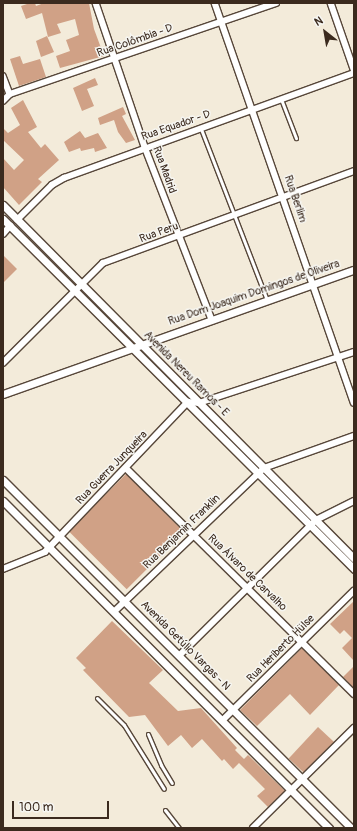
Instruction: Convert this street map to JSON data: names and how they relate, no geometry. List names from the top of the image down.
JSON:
{
  "streets": {
    "street": [
      "Rua Colômbia - D",
      "Rua Equador - D",
      "Rua Madrid",
      "Rua Berlim",
      "Rua Peru",
      "Rua Dom Joaquim Domingos de Oliveira",
      "Avenida Nereu Ramos - E",
      "Rua Guerra Junqueira",
      "Rua Benjamin Franklin",
      "Rua Álvaro de Carvalho",
      "Avenida Getúlio Vargas - N",
      "Rua Heriberto Hülse"
    ]
  },
  "crossings": [
    ["Rua Colômbia - D", "Rua Madrid"],
    ["Rua Colômbia - D", "Rua Berlim"],
    ["Rua Equador - D", "Rua Madrid"],
    ["Rua Equador - D", "Rua Berlim"],
    ["Rua Equador - D", "Avenida Nereu Ramos - E"],
    ["Rua Madrid", "Rua Peru"],
    ["Rua Madrid", "Rua Dom Joaquim Domingos de Oliveira"],
    ["Rua Berlim", "Rua Peru"],
    ["Rua Berlim", "Rua Dom Joaquim Domingos de Oliveira"],
    ["Rua Peru", "Avenida Nereu Ramos - E"],
    ["Rua Dom Joaquim Domingos de Oliveira", "Avenida Nereu Ramos - E"],
    ["Avenida Nereu Ramos - E", "Rua Guerra Junqueira"],
    ["Avenida Nereu Ramos - E", "Rua Benjamin Franklin"],
    ["Rua Guerra Junqueira", "Rua Álvaro de Carvalho"],
    ["Rua Guerra Junqueira", "Avenida Getúlio Vargas - N"],
    ["Rua Benjamin Franklin", "Rua Álvaro de Carvalho"],
    ["Rua Benjamin Franklin", "Avenida Getúlio Vargas - N"],
    ["Rua Álvaro de Carvalho", "Rua Heriberto Hülse"],
    ["Avenida Getúlio Vargas - N", "Rua Heriberto Hülse"]
  ],
  "scale_bar": "100 m",
  "north": "top left"
}
